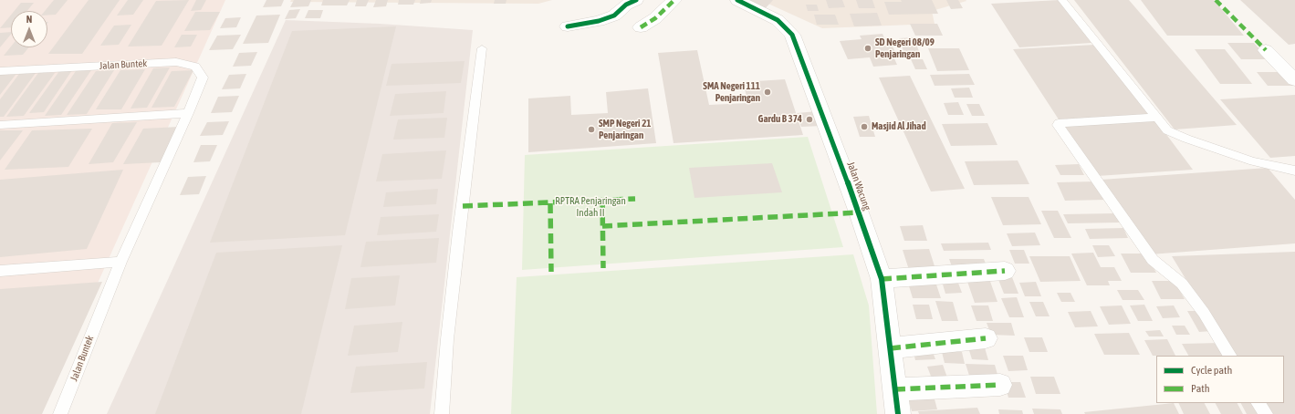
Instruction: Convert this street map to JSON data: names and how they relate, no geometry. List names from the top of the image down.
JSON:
{
  "streets": {
    "street": ["Jalan Wacung"],
    "lane": ["Jalan Buntek"]
  },
  "parks": ["RPTRA Penjaringan Indah II"],
  "places": [
    "SD Negeri 08/09 Penjaringan",
    "SMA Negeri 111 Penjaringan",
    "Gardu B 374",
    "Masjid Al Jihad",
    "SMP Negeri 21 Penjaringan"
  ],
  "legend": ["Cycle path", "Path"],
  "north": "top"
}
